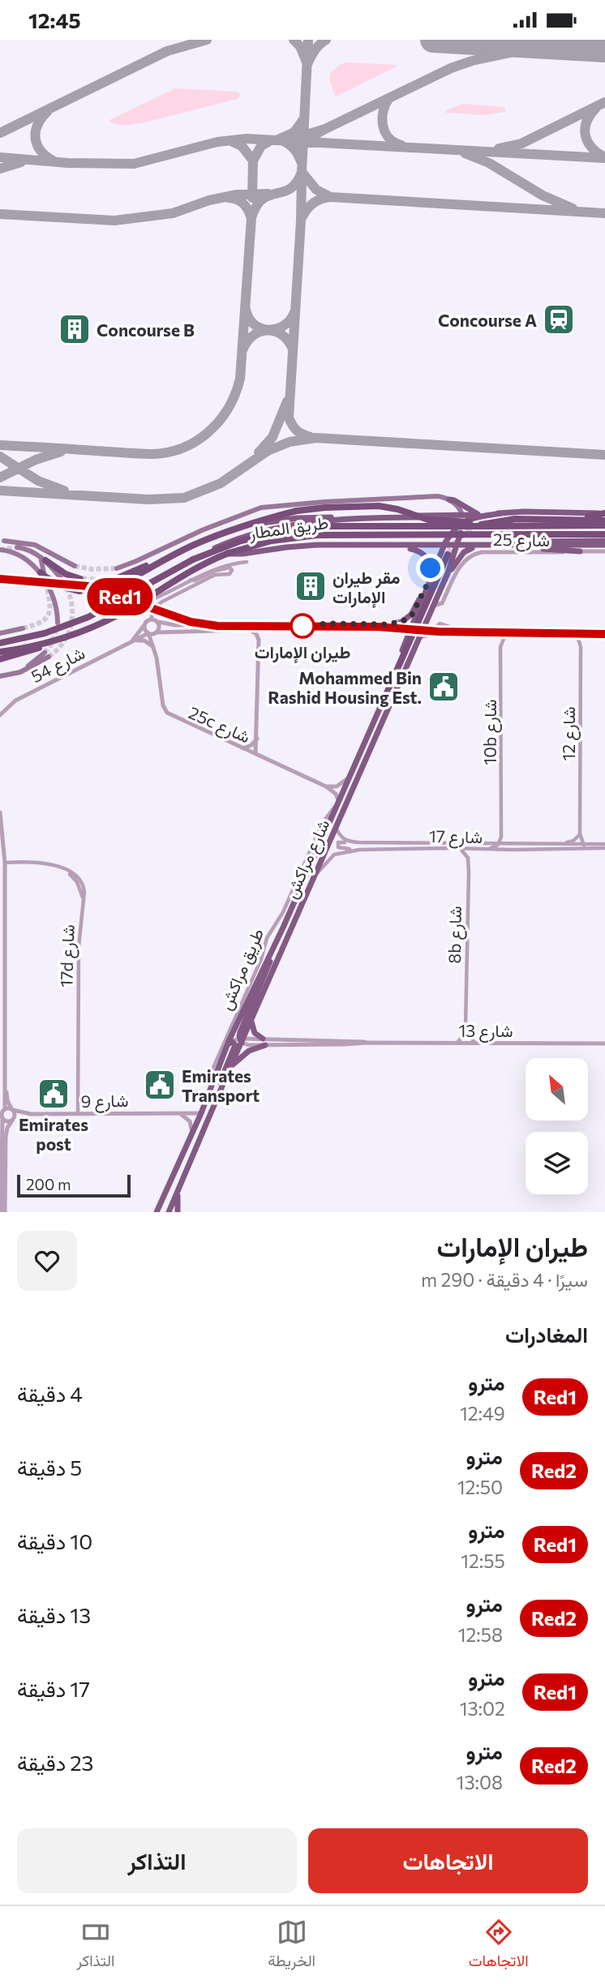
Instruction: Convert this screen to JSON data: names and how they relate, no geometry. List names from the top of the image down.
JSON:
{
  "streets": {
    "highway": ["طريق المطار"],
    "main road": ["شارع مراكش"],
    "street": [
      "شارع 25",
      "شارع 54",
      "25c شارع",
      "10b شارع",
      "شارع 12",
      "شارع 17",
      "8b شارع",
      "17d شارع",
      "طريق مراكش",
      "شارع 13",
      "شارع 9"
    ]
  },
  "crossings": [
    ["شارع 25", "شارع مراكش"],
    ["شارع 54", "25c شارع"],
    ["25c شارع", "شارع مراكش"],
    ["25c شارع", "طريق مراكش"],
    ["10b شارع", "شارع 17"],
    ["شارع 12", "شارع 17"],
    ["شارع 17", "شارع مراكش"],
    ["شارع 17", "8b شارع"],
    ["شارع مراكش", "طريق مراكش"],
    ["شارع مراكش", "شارع 13"],
    ["شارع مراكش", "شارع 9"],
    ["8b شارع", "شارع 13"],
    ["17d شارع", "شارع 9"]
  ],
  "places": {
    "station": ["Concourse A"],
    "building": ["Concourse B", "مقر طيران الإمارات"],
    "other": ["طيران الإمارات"],
    "public building": ["Mohammed Bin Rashid Housing Est.", "Emirates Transport", "Emirates post"]
  },
  "lines": ["metro line Red1"],
  "scale_bar": "200 m",
  "north": "top left",
  "page": {
    "status": "12:45",
    "on_map": "Red1",
    "scale": "200 m",
    "heading": [
      ["طيران الإمارات", "سيرًا · 4 دقيقة · 290 m"],
      "المغادرات"
    ],
    "list": [
      {
        "mark": "Red1",
        "name": "مترو",
        "note": "12:49",
        "value": "4 دقيقة"
      },
      {
        "mark": "Red2",
        "name": "مترو",
        "note": "12:50",
        "value": "5 دقيقة"
      },
      {
        "mark": "Red1",
        "name": "مترو",
        "note": "12:55",
        "value": "10 دقيقة"
      },
      {
        "mark": "Red2",
        "name": "مترو",
        "note": "12:58",
        "value": "13 دقيقة"
      },
      {
        "mark": "Red1",
        "name": "مترو",
        "note": "13:02",
        "value": "17 دقيقة"
      },
      {
        "mark": "Red2",
        "name": "مترو",
        "note": "13:08",
        "value": "23 دقيقة"
      }
    ],
    "buttons": ["الاتجاهات", "التذاكر"],
    "tabs": ["الاتجاهات", "الخريطة", "التذاكر"]
  }
}
